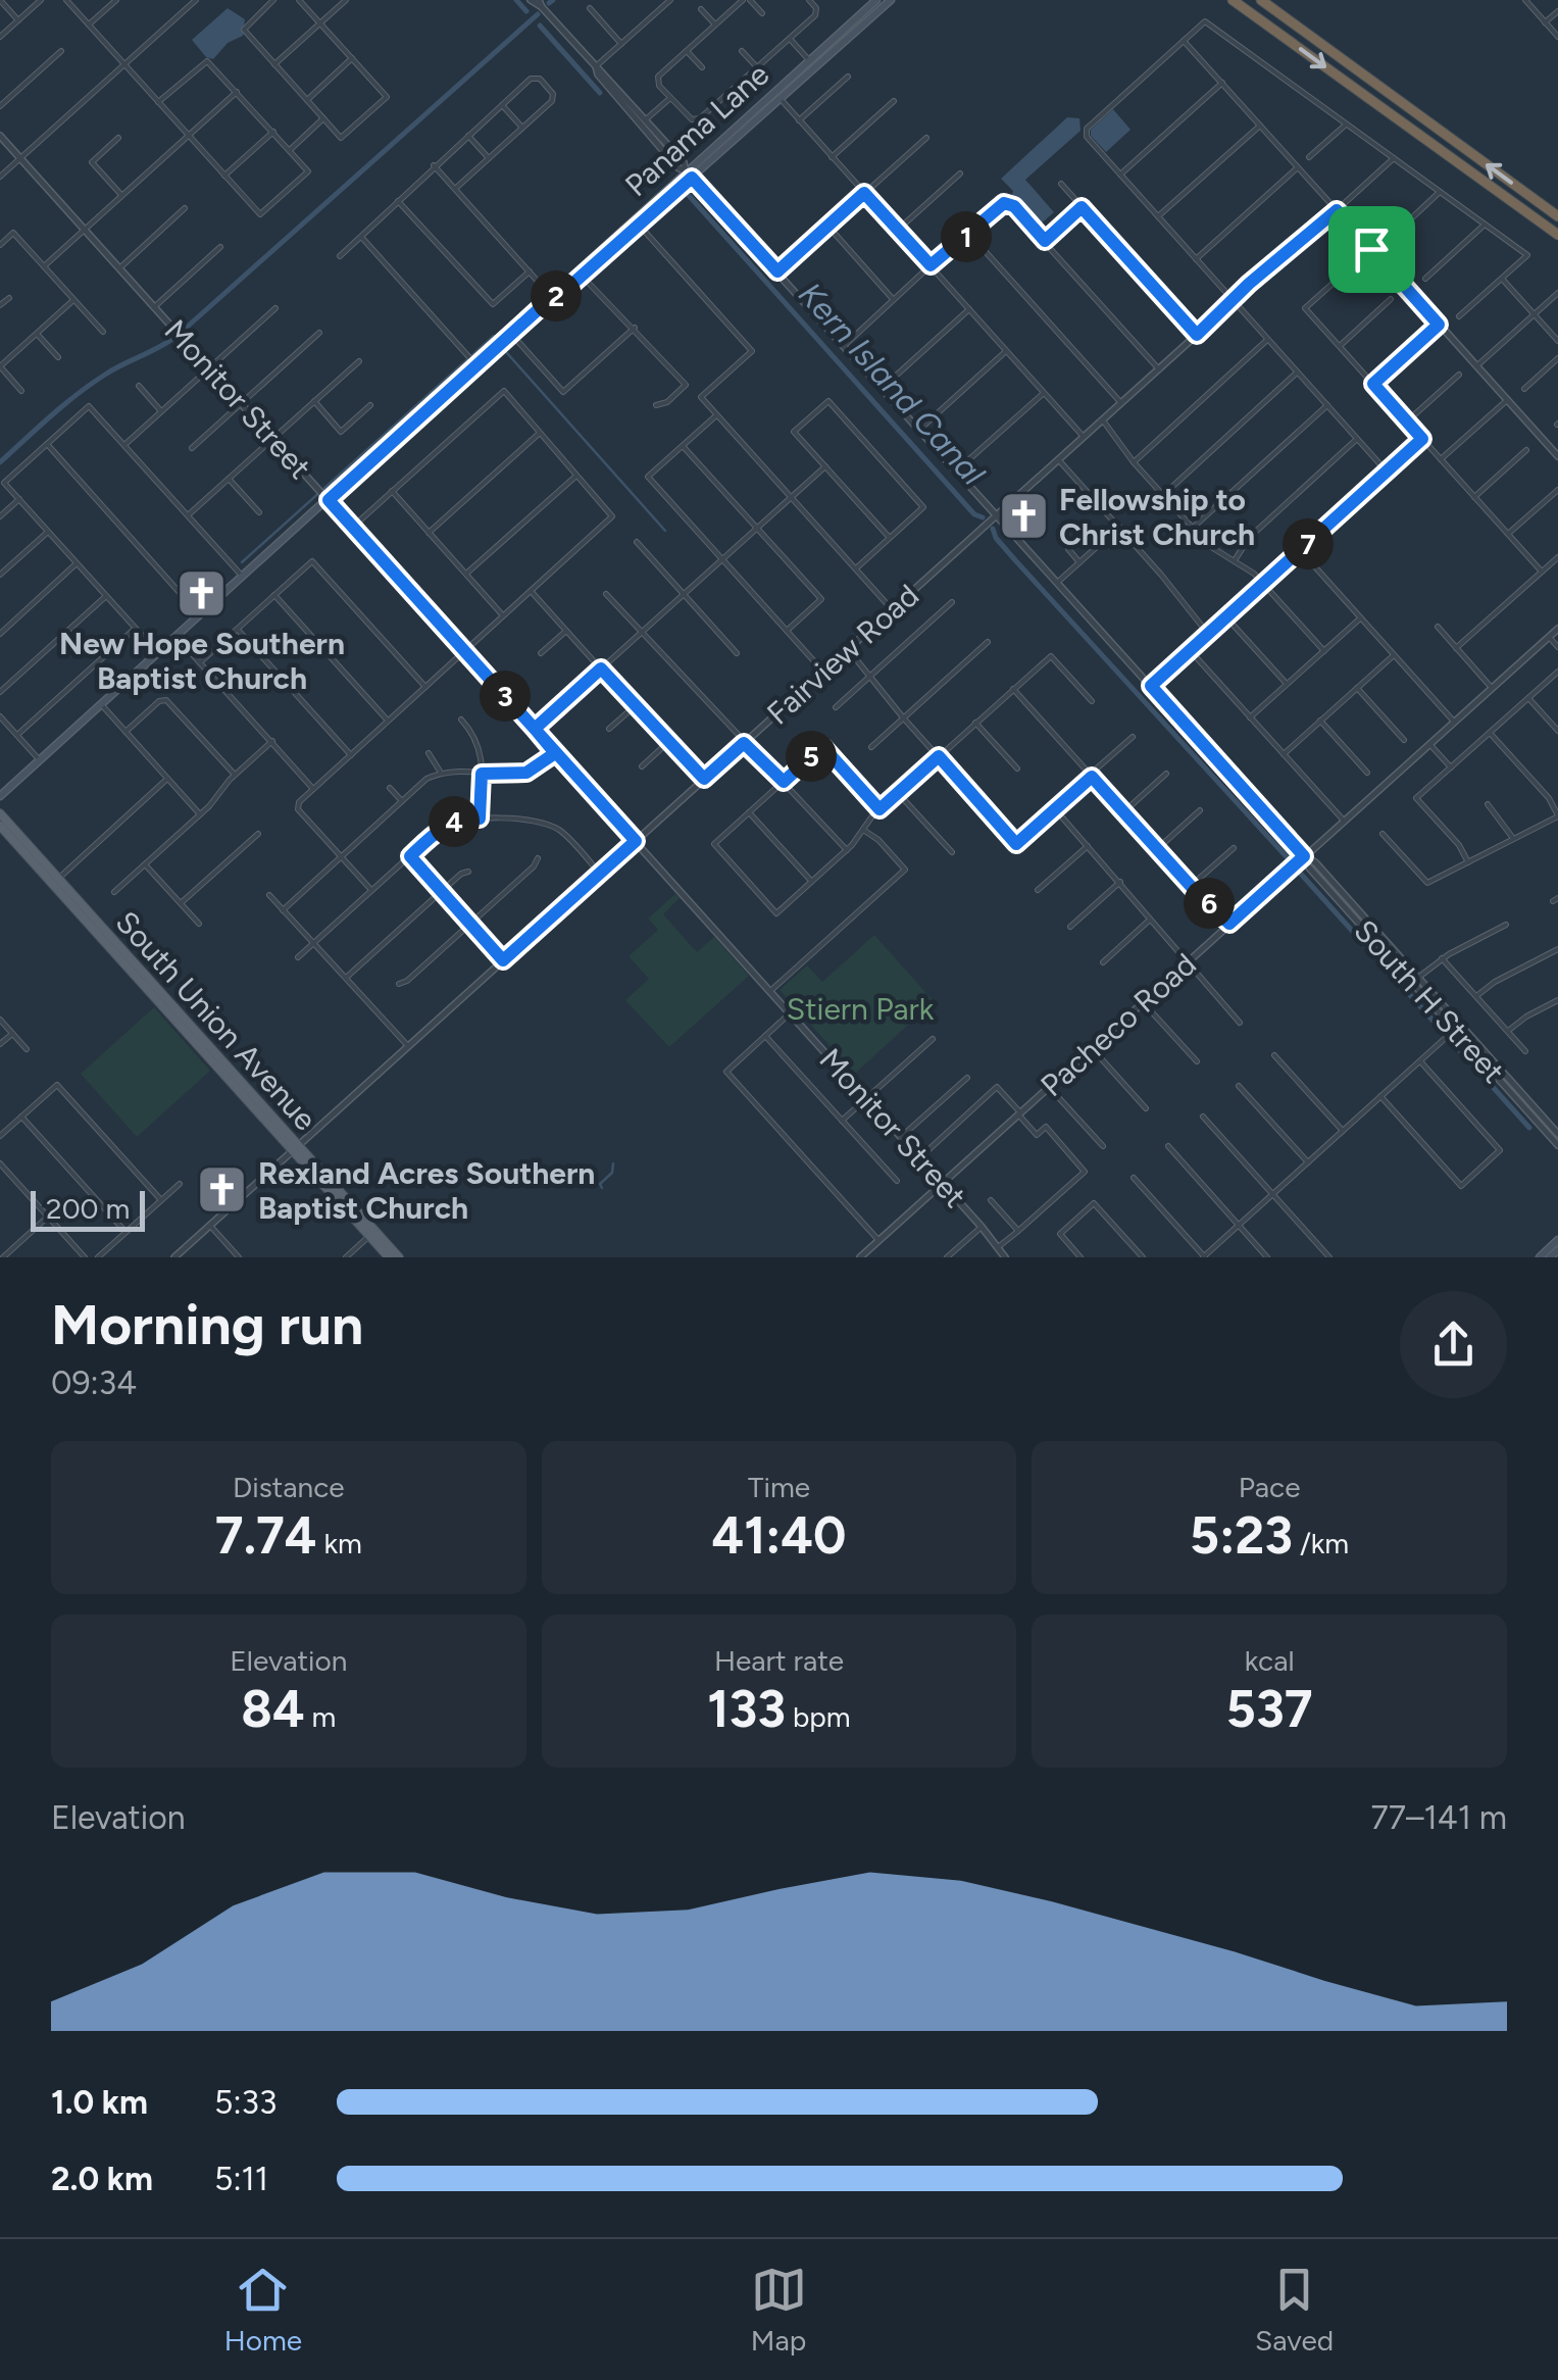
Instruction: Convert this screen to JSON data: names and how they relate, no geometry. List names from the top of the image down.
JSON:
{
  "streets": {
    "main road": ["Panama Lane", "South Union Avenue"],
    "street": [
      "Monitor Street",
      "Fairview Road",
      "South H Street",
      "Pacheco Road"
    ]
  },
  "crossings": [
    ["Panama Lane", "Monitor Street"],
    ["Panama Lane", "South H Street"],
    ["Monitor Street", "Fairview Road"],
    ["Monitor Street", "Pacheco Road"],
    ["Fairview Road", "South H Street"],
    ["Fairview Road", "South Union Avenue"],
    ["South H Street", "Pacheco Road"]
  ],
  "water": ["Kern Island Canal"],
  "parks": ["Stiern Park"],
  "places": {
    "church": ["Fellowship to Christ Church", "New Hope Southern Baptist Church", "Rexland Acres Southern Baptist Church"]
  },
  "scale_bar": "200 m",
  "page": {
    "pins": [
      "1",
      "2",
      "7",
      "3",
      "5",
      "4",
      "6"
    ],
    "scale": "200 m",
    "heading": ["Morning run", "09:34"],
    "stats": [
      ["Distance", "7.74 km"],
      ["Time", "41:40"],
      ["Pace", "5:23 /km"],
      ["Elevation", "84 m"],
      ["Heart rate", "133 bpm"],
      ["kcal", "537"]
    ],
    "chart": ["Elevation", "77–141 m"],
    "list": [
      {
        "name": "1.0 km",
        "note": "5:33"
      },
      {
        "name": "2.0 km",
        "note": "5:11"
      }
    ],
    "tabs": ["Home", "Map", "Saved"]
  }
}
